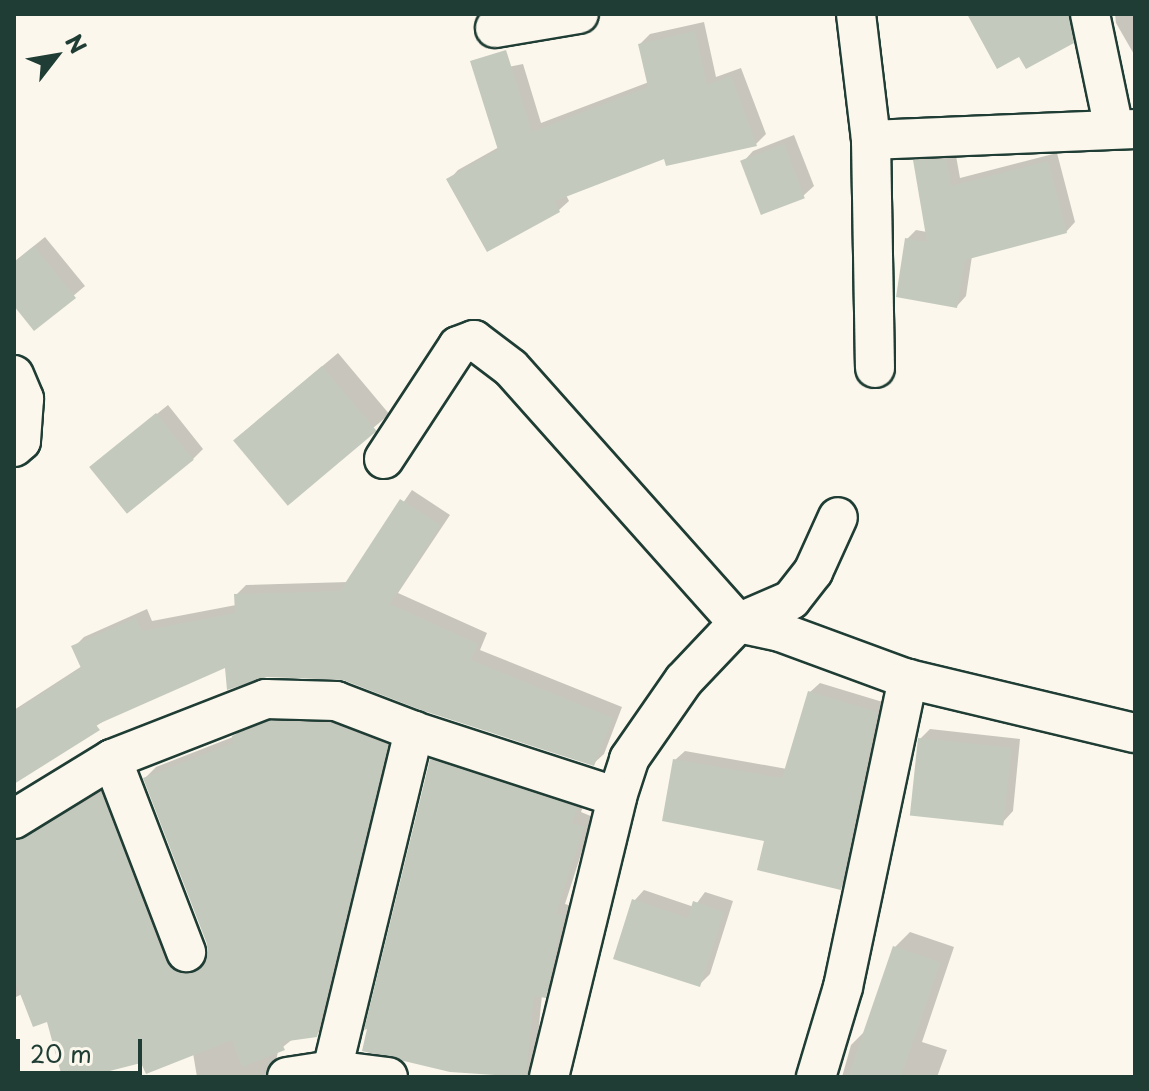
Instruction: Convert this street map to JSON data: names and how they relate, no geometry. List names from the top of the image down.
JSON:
{
  "scale_bar": "20 m",
  "north": "top right"
}
